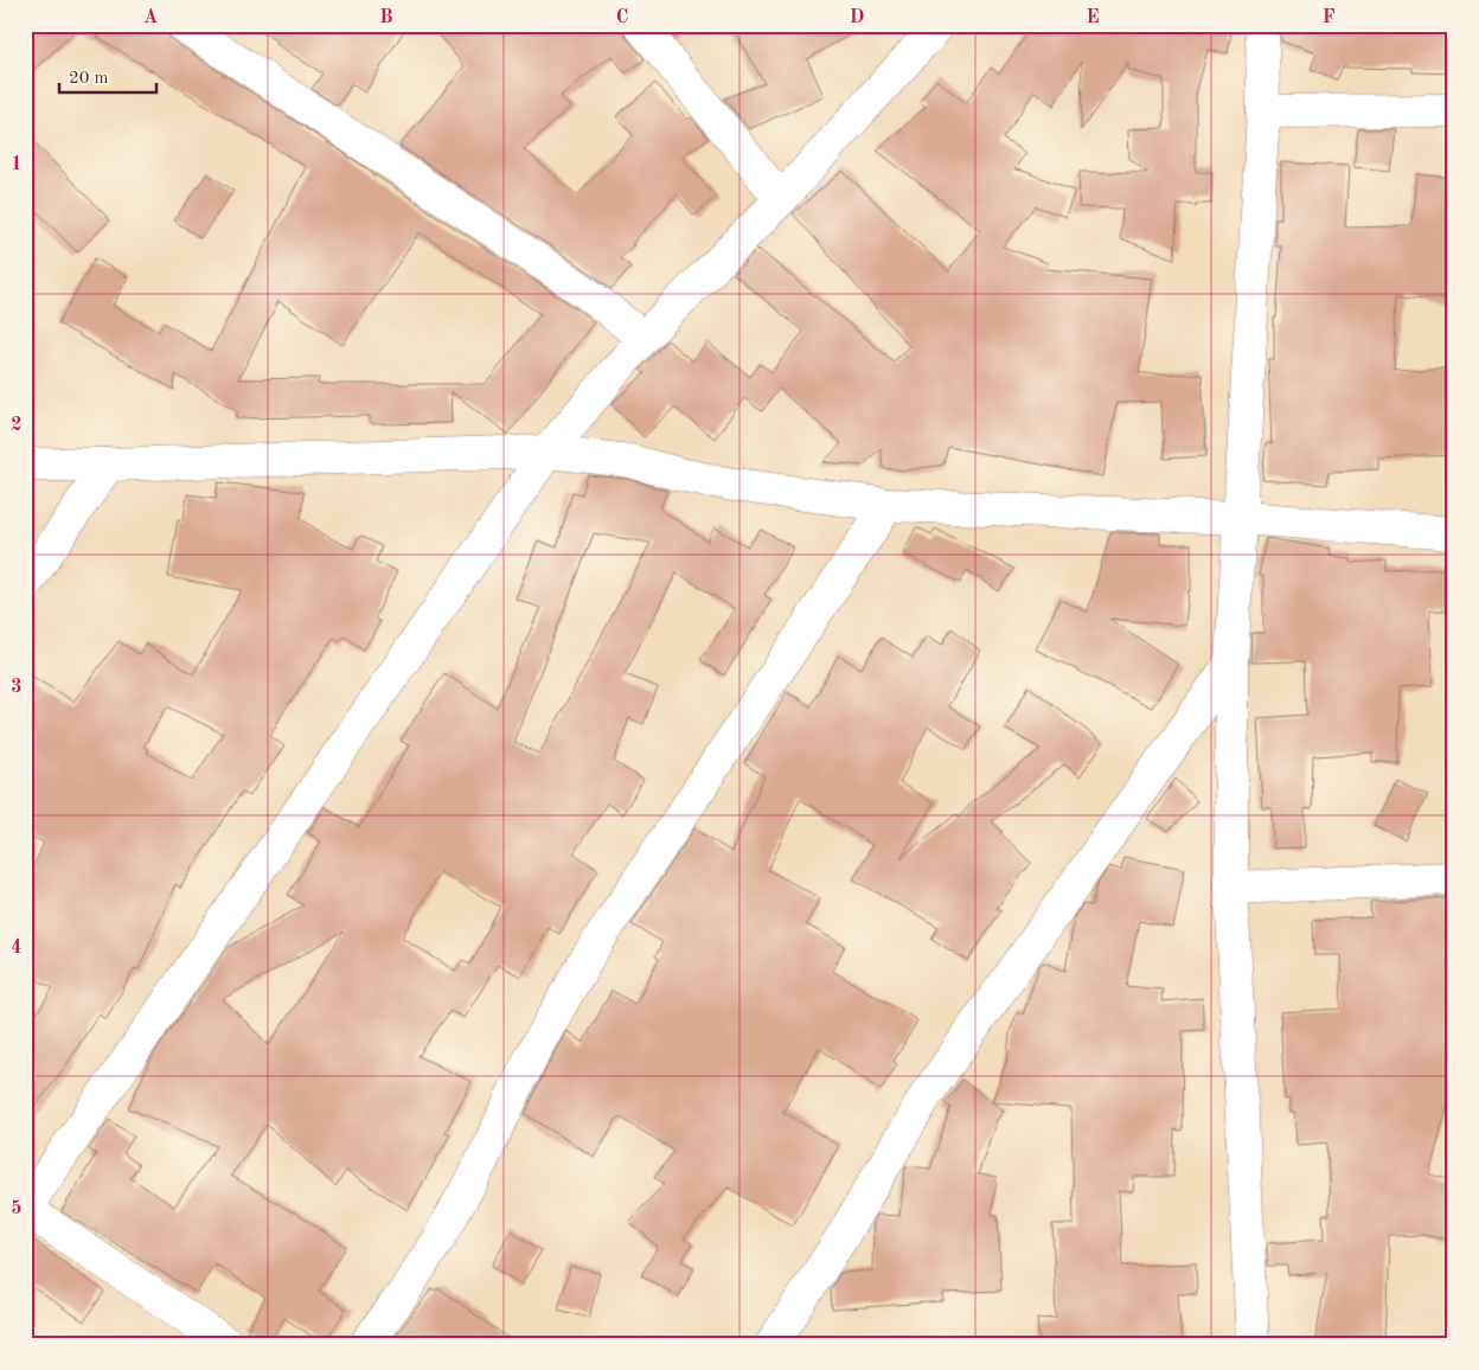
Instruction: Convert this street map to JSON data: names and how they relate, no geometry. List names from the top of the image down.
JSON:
{
  "scale_bar": "20 m",
  "grid": {
    "columns": [
      "A",
      "B",
      "C",
      "D",
      "E",
      "F"
    ],
    "rows": [
      "1",
      "2",
      "3",
      "4",
      "5"
    ]
  }
}
